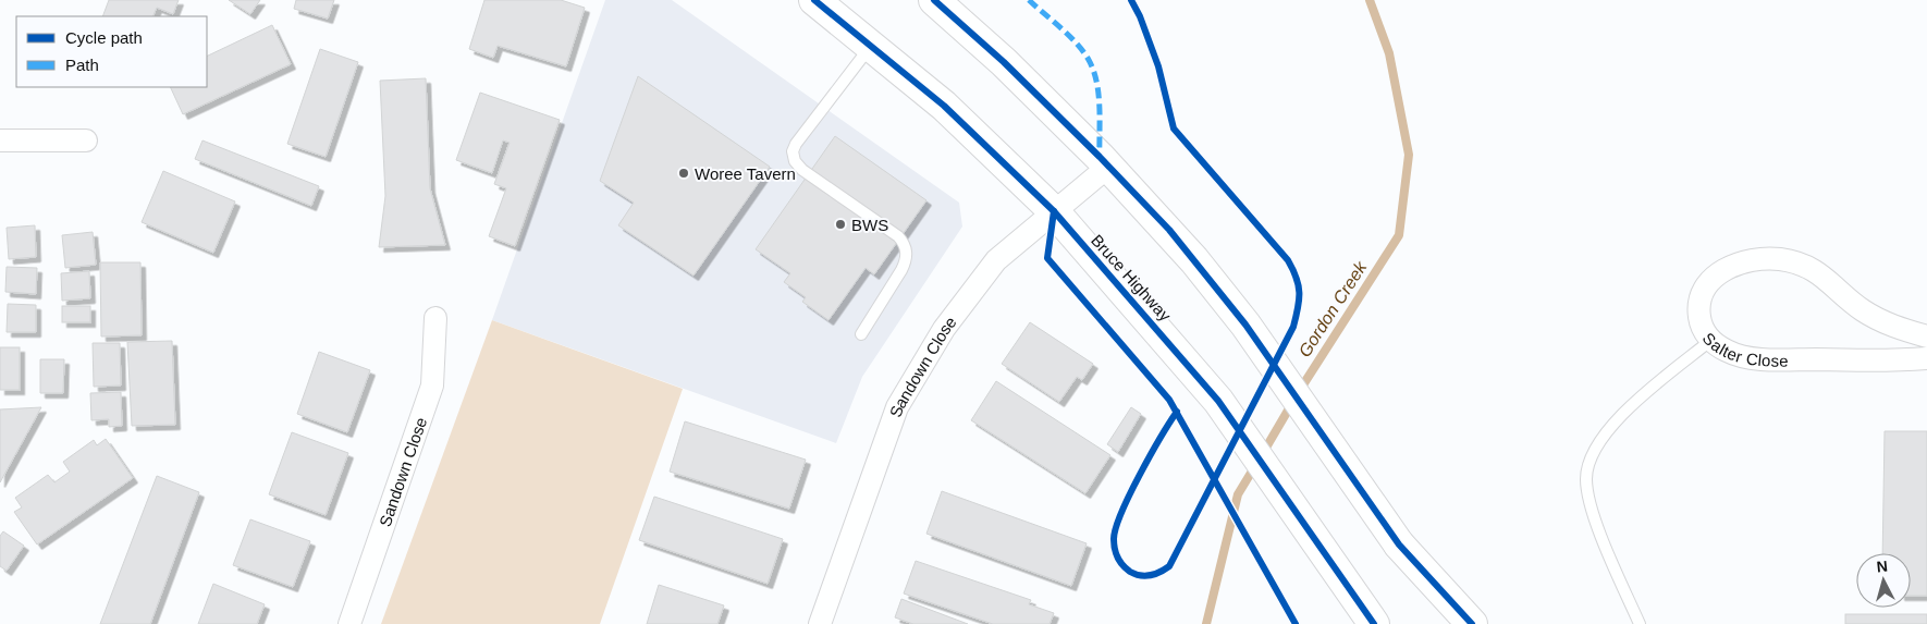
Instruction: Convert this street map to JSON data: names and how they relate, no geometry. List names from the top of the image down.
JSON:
{
  "streets": {
    "main road": ["Bruce Highway"],
    "street": ["Salter Close", "Sandown Close"]
  },
  "crossings": [
    ["Bruce Highway", "Sandown Close"]
  ],
  "water": ["Gordon Creek"],
  "places": ["Woree Tavern", "BWS"],
  "legend": ["Cycle path", "Path"],
  "north": "top"
}
